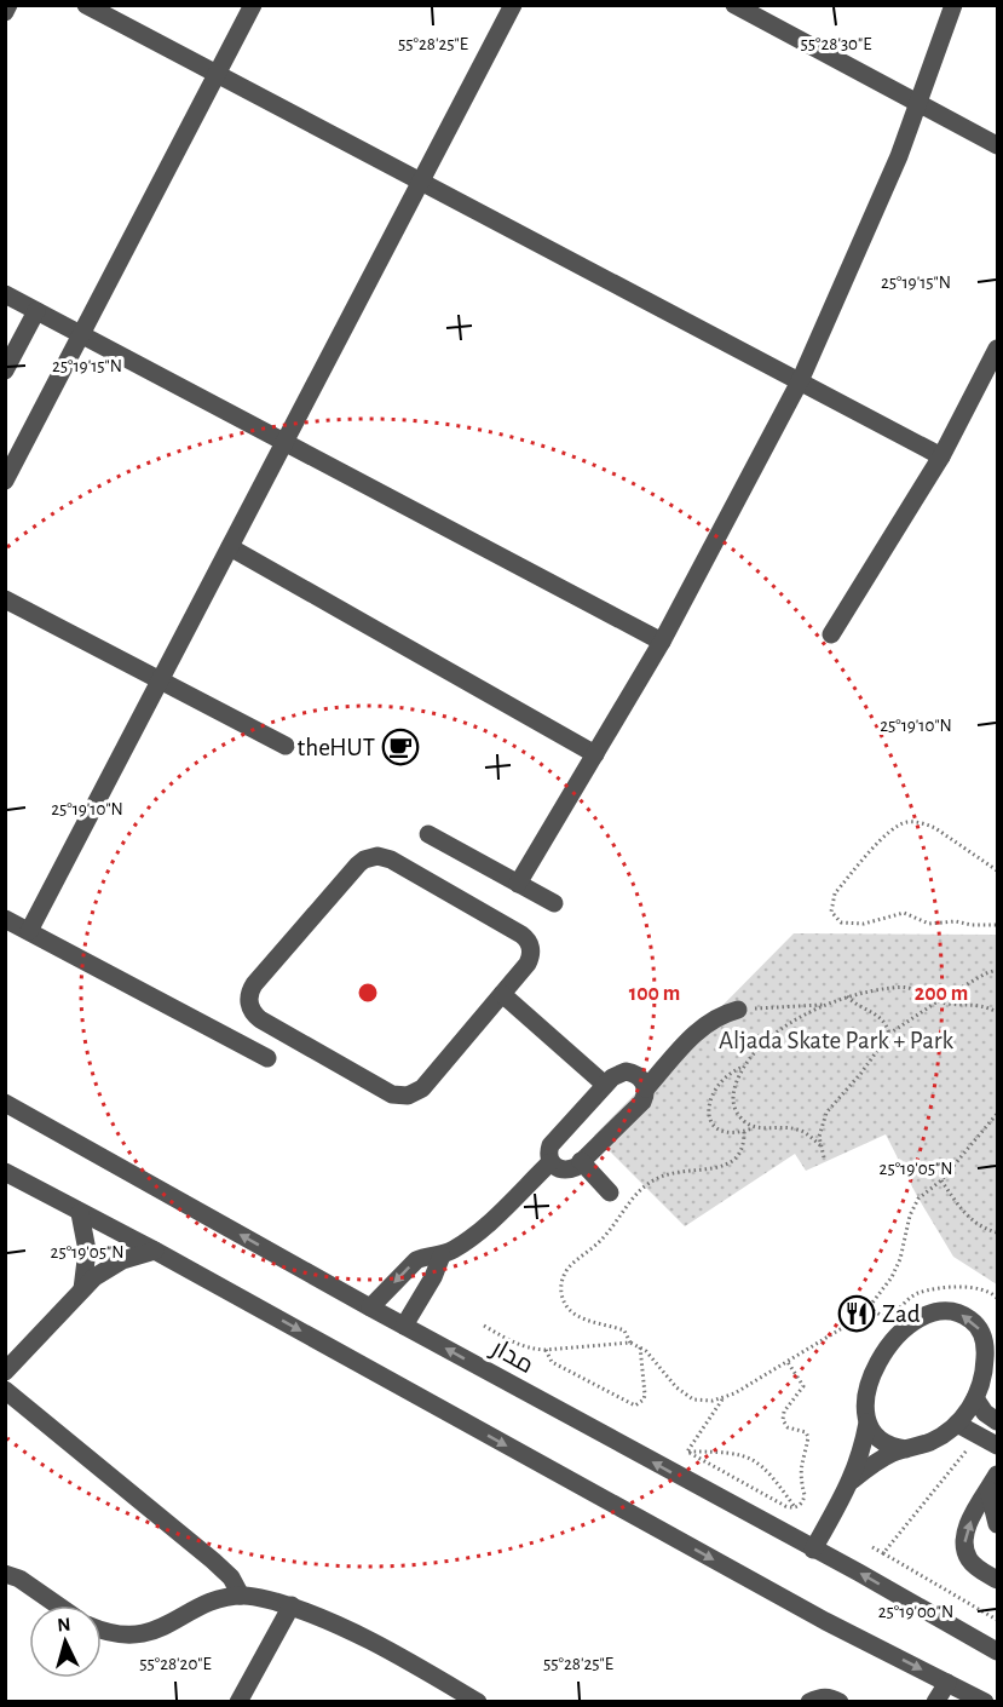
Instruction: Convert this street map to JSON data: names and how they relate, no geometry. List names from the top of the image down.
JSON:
{
  "streets": {
    "street": ["مدار"]
  },
  "parks": ["Aljada Skate Park + Park"],
  "places": {
    "cafe": ["theHUT"],
    "restaurant": ["Zad"]
  },
  "north": "top",
  "coordinates": [
    "55°28'25\"E",
    "55°28'30\"E",
    "25°19'15\"N",
    "25°19'10\"N",
    "25°19'05\"N",
    "25°19'00\"N",
    "55°28'20\"E"
  ],
  "rings": ["100 m", "200 m"]
}
